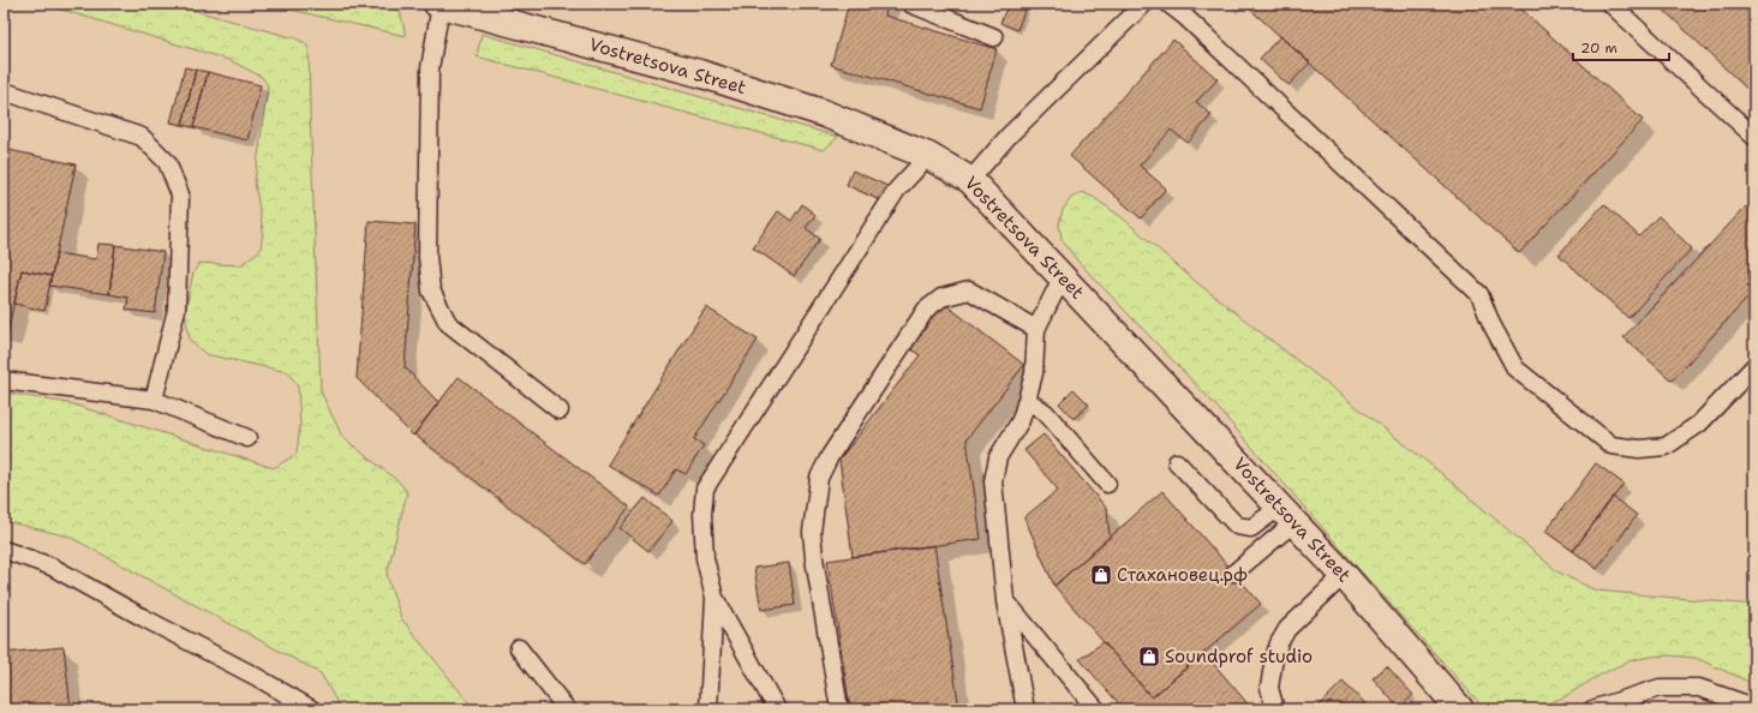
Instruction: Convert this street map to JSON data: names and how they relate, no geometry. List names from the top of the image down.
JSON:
{
  "streets": {
    "street": ["Vostretsova Street"]
  },
  "places": {
    "shop": ["Стахановец.рф", "Soundprof studio"]
  },
  "scale_bar": "20 m"
}
